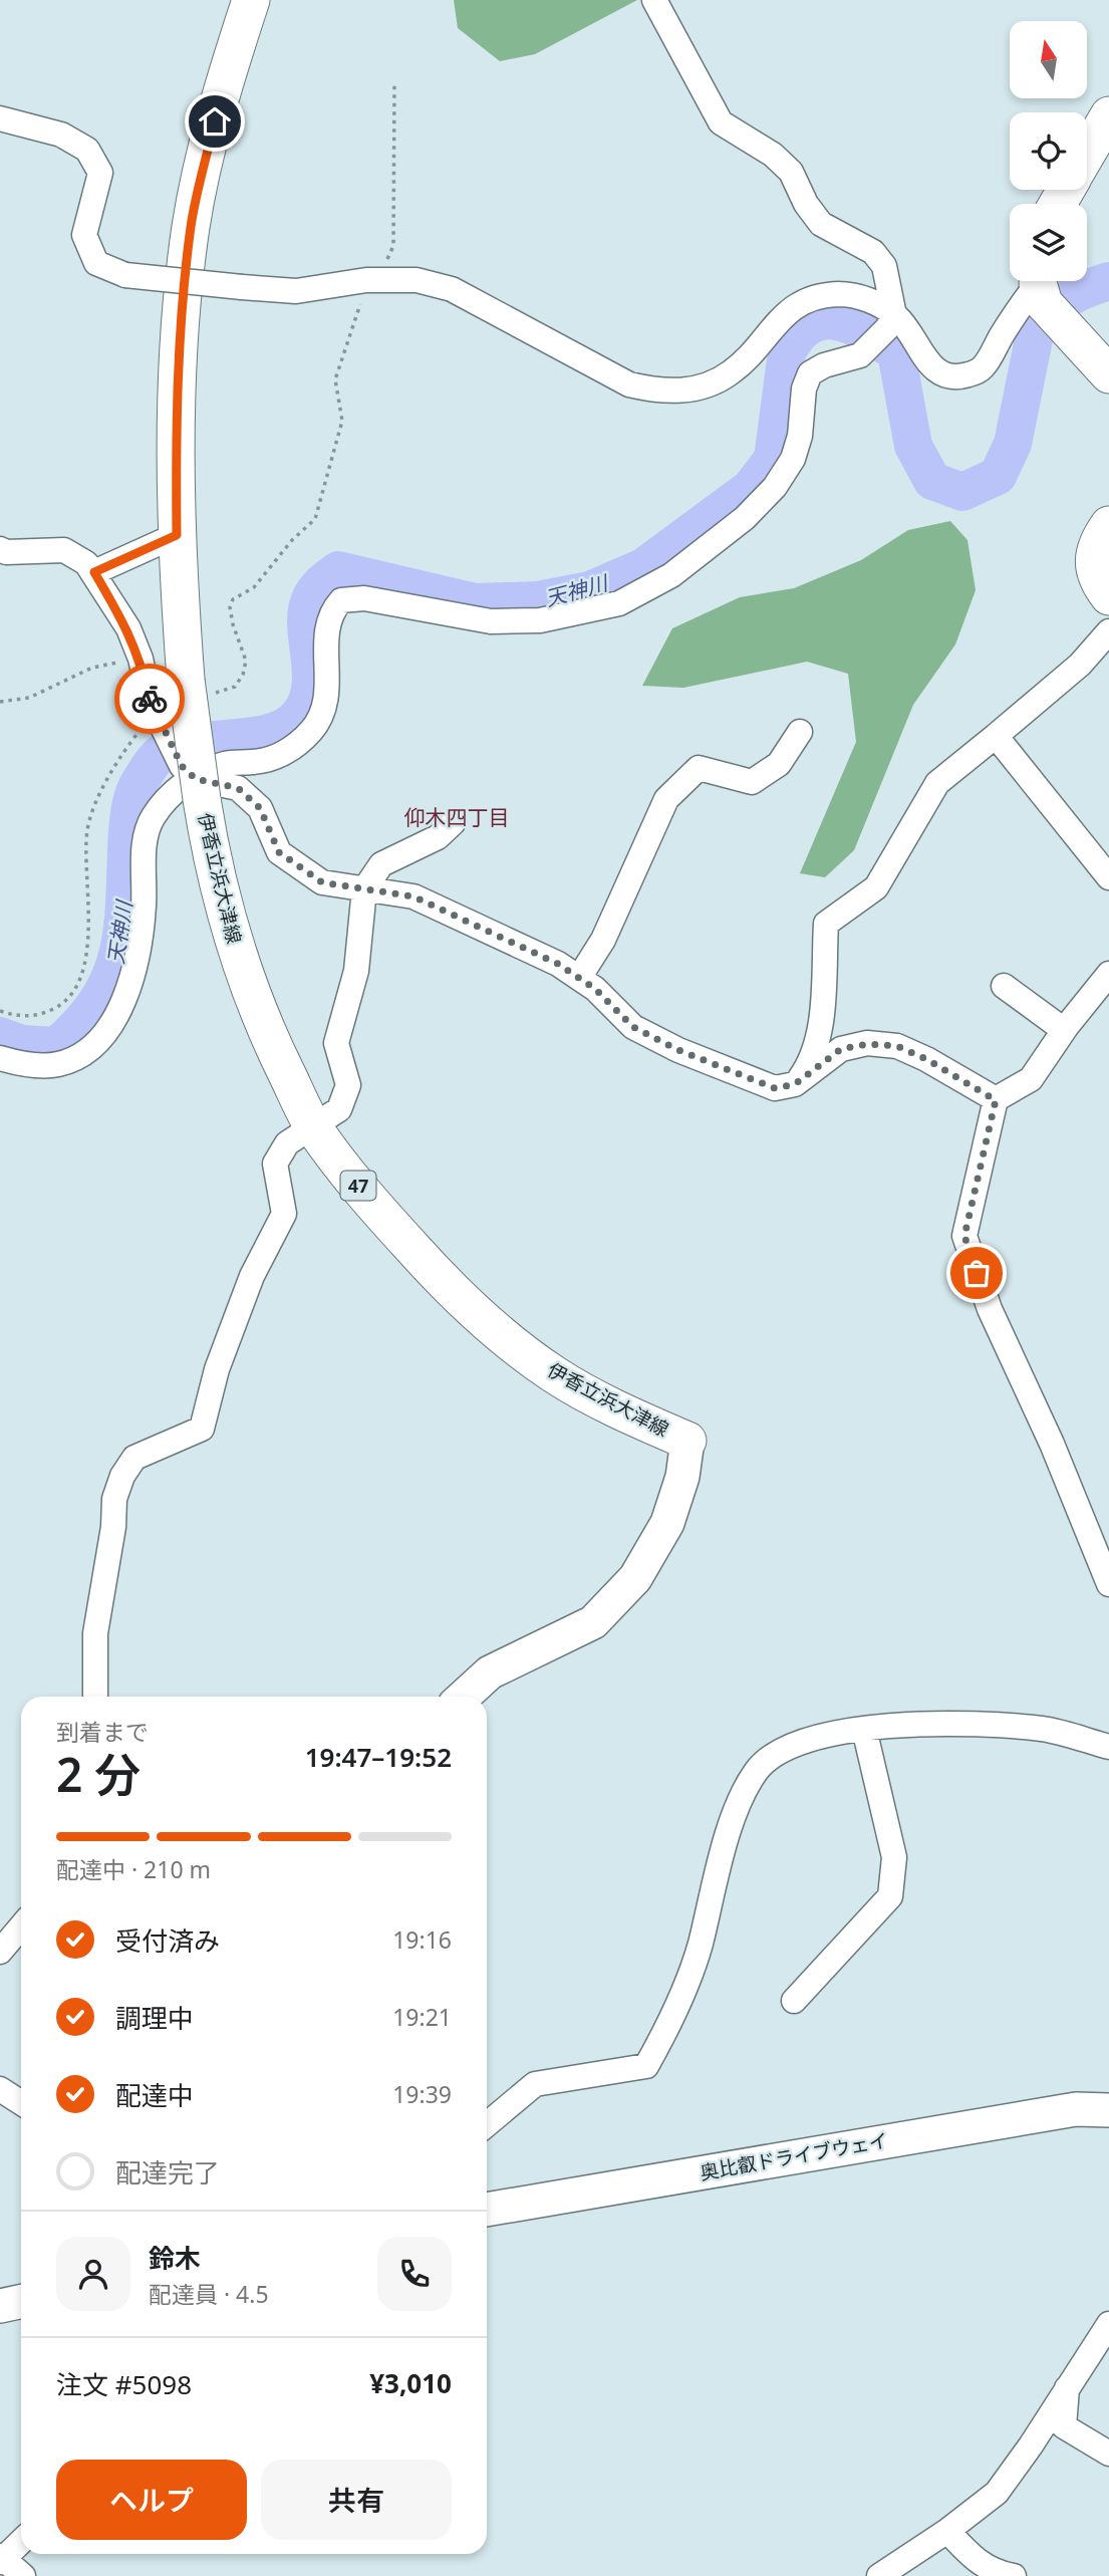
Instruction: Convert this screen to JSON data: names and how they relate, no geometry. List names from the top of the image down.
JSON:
{
  "streets": {
    "main road": ["伊香立浜大津線", "47"],
    "street": ["奥比叡ドライブウェイ"]
  },
  "districts": ["仰木四丁目"],
  "water": ["天神川"],
  "north": "top",
  "page": {
    "heading": ["2 分", "到着まで", "19:47–19:52"],
    "panel": [
      "鈴木",
      "配達員 · 4.5",
      "注文 #5098",
      "¥3,010"
    ],
    "bar": "配達中 · 210 m",
    "list": [
      ["受付済み", "19:16"],
      ["調理中", "19:21"],
      ["配達中", "19:39"],
      "配達完了"
    ],
    "buttons": ["ヘルプ", "共有"]
  }
}
